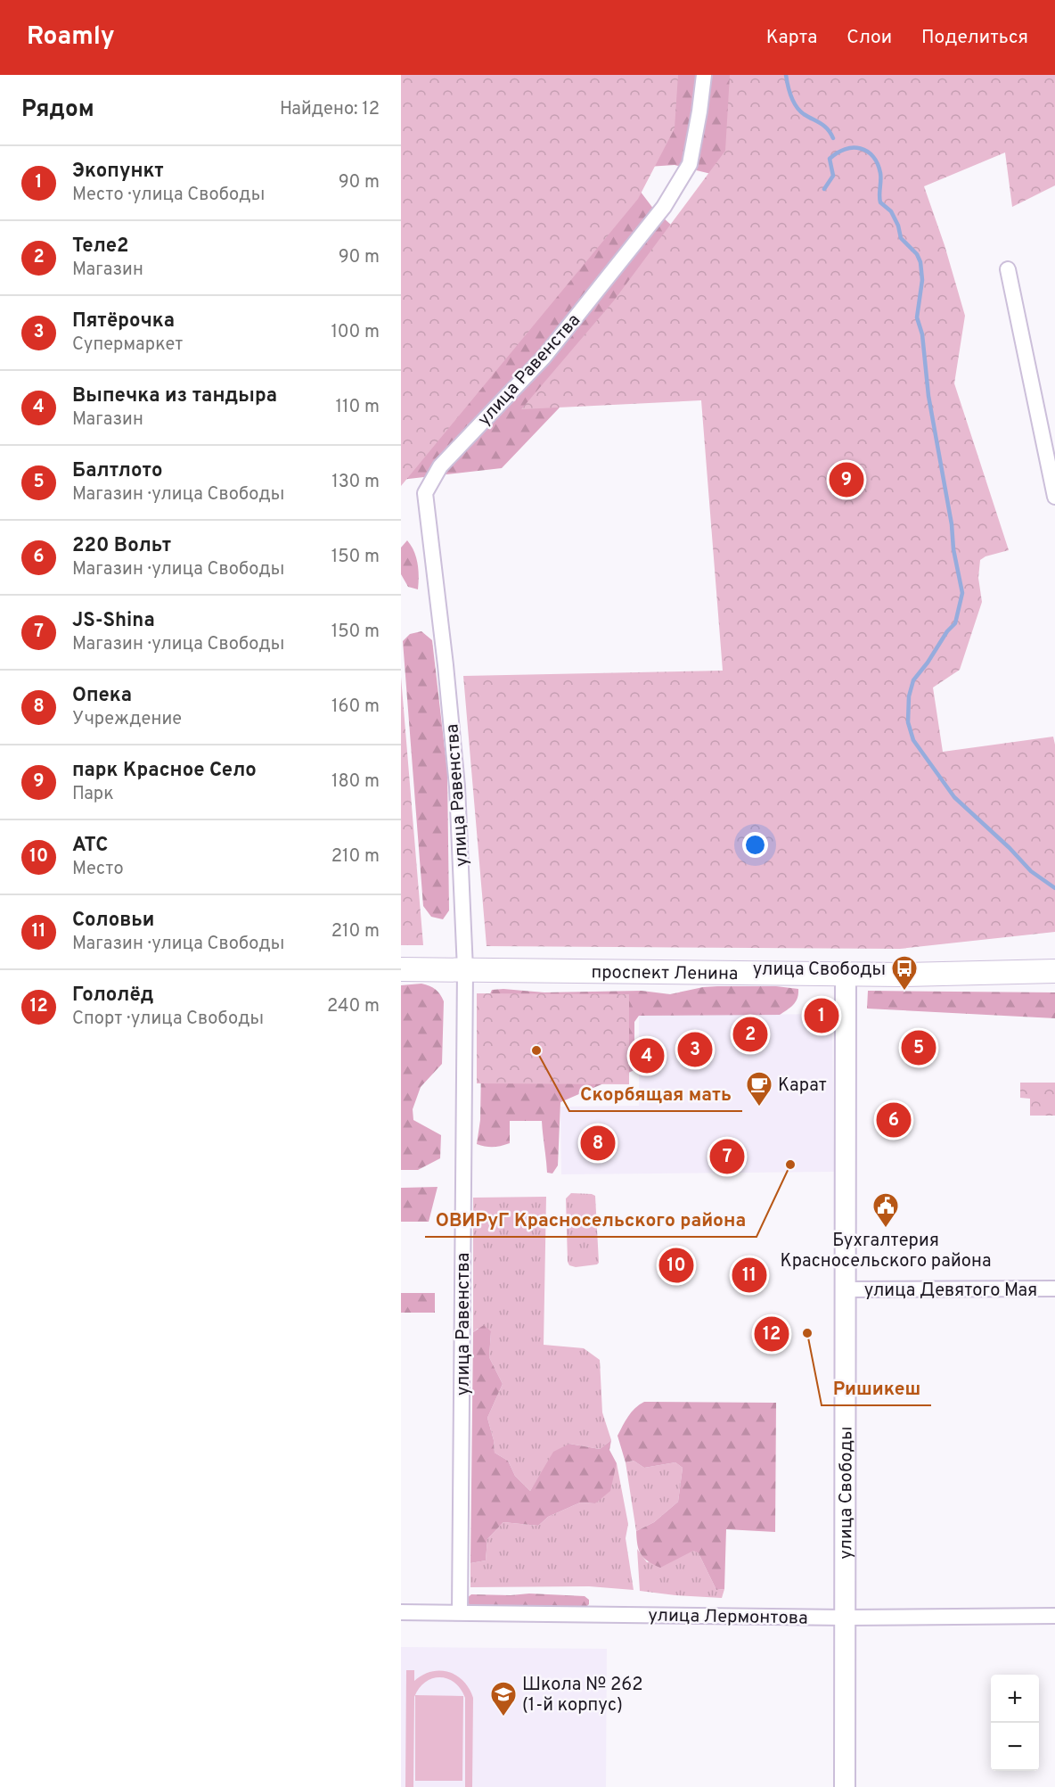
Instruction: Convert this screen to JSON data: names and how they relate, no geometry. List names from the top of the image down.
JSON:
{
  "streets": {
    "main road": ["проспект Ленина", "улица Свободы"],
    "street": ["улица Равенства", "улица Девятого Мая", "улица Лермонтова"]
  },
  "crossings": [
    ["улица Равенства", "проспект Ленина"],
    ["улица Равенства", "улица Лермонтова"],
    ["проспект Ленина", "улица Свободы"],
    ["улица Девятого Мая", "улица Свободы"],
    ["улица Свободы", "улица Лермонтова"]
  ],
  "places": {
    "bus stop": ["улица Свободы"],
    "other": ["Скорбящая мать", "ОВИРуГ Красносельского района", "Ришикеш"],
    "cafe": ["Карат"],
    "public building": ["Бухгалтерия Красносельского района"],
    "school or university": ["Школа № 262 (1-й корпус)"]
  },
  "page": {
    "header": "Roamly",
    "nav": ["Карта", "Слои", "Поделиться"],
    "heading": ["Рядом", "Найдено: 12"],
    "list": [
      {
        "mark": "1",
        "name": "Экопункт",
        "note": "Место · улица Свободы",
        "value": "90 m"
      },
      {
        "mark": "2",
        "name": "Теле2",
        "note": "Магазин",
        "value": "90 m"
      },
      {
        "mark": "3",
        "name": "Пятёрочка",
        "note": "Супермаркет",
        "value": "100 m"
      },
      {
        "mark": "4",
        "name": "Выпечка из тандыра",
        "note": "Магазин",
        "value": "110 m"
      },
      {
        "mark": "5",
        "name": "Балтлото",
        "note": "Магазин · улица Свободы",
        "value": "130 m"
      },
      {
        "mark": "6",
        "name": "220 Вольт",
        "note": "Магазин · улица Свободы",
        "value": "150 m"
      },
      {
        "mark": "7",
        "name": "JS-Shina",
        "note": "Магазин · улица Свободы",
        "value": "150 m"
      },
      {
        "mark": "8",
        "name": "Опека",
        "note": "Учреждение",
        "value": "160 m"
      },
      {
        "mark": "9",
        "name": "парк Красное Село",
        "note": "Парк",
        "value": "180 m"
      },
      {
        "mark": "10",
        "name": "АТС",
        "note": "Место",
        "value": "210 m"
      },
      {
        "mark": "11",
        "name": "Соловьи",
        "note": "Магазин · улица Свободы",
        "value": "210 m"
      },
      {
        "mark": "12",
        "name": "Гололёд",
        "note": "Спорт · улица Свободы",
        "value": "240 m"
      }
    ],
    "pins": [
      "9",
      "1",
      "2",
      "5",
      "3",
      "4",
      "6",
      "8",
      "7",
      "10",
      "11",
      "12"
    ],
    "map_buttons": ["+", "−"]
  }
}
